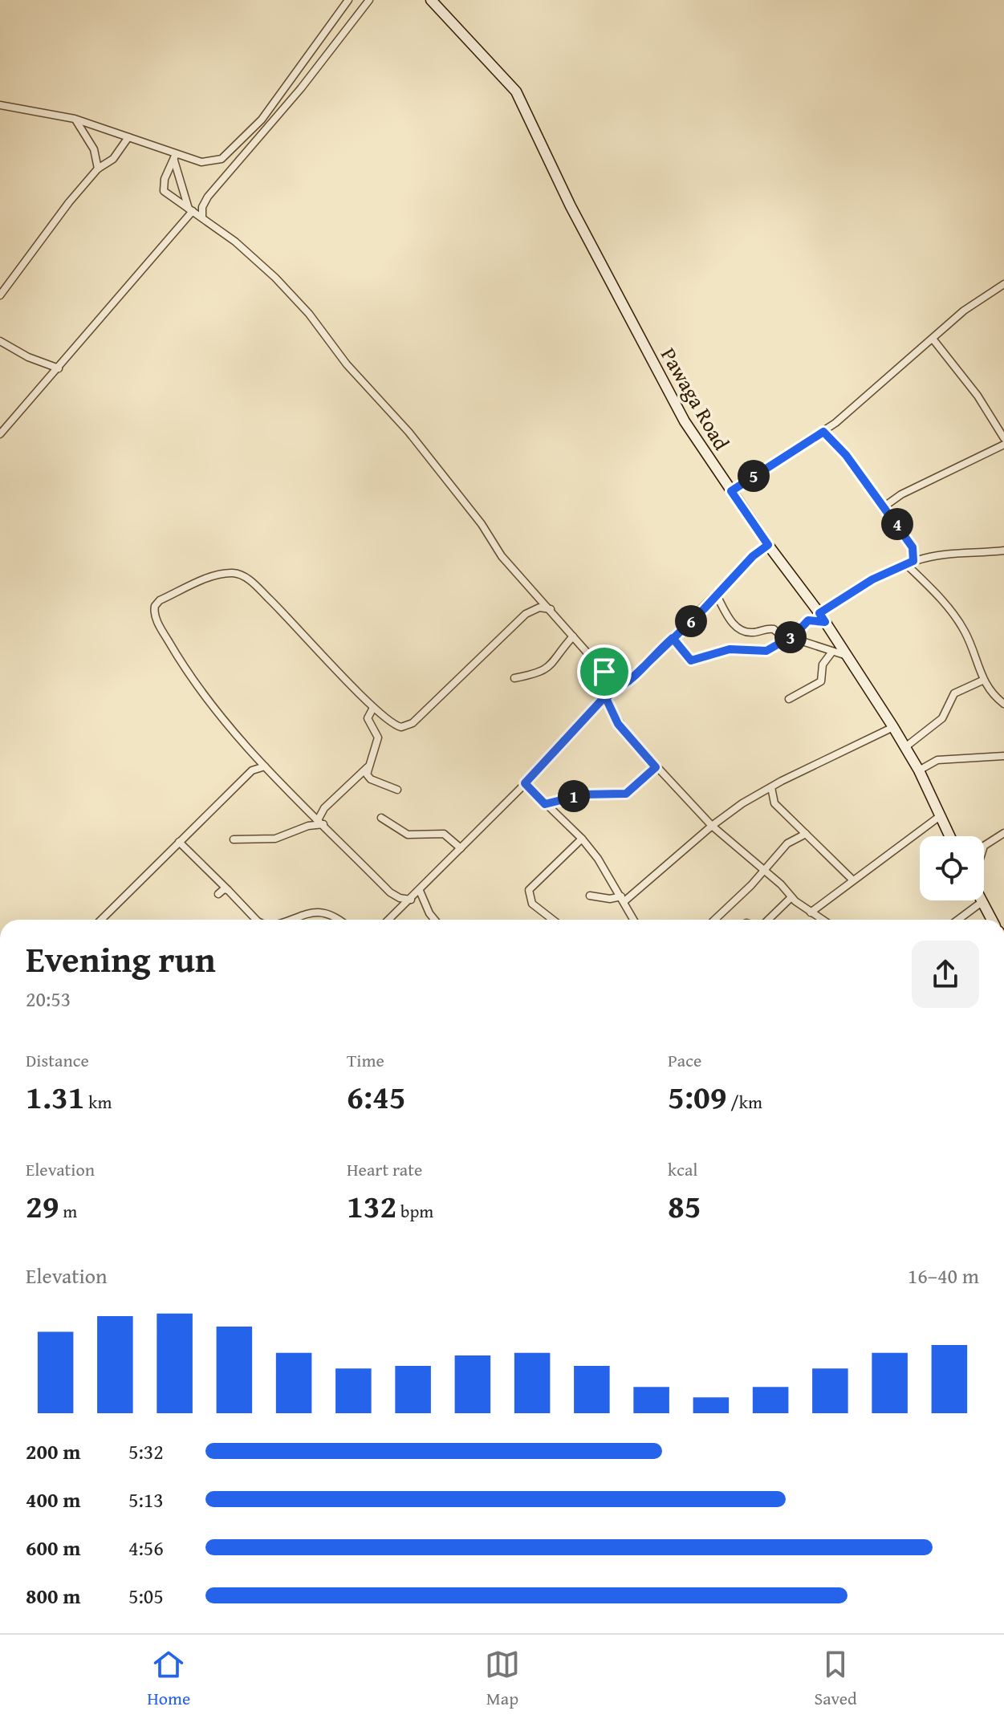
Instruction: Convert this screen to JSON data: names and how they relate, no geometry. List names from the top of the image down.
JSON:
{
  "streets": {
    "main road": ["Pawaga Road"]
  },
  "page": {
    "pins": [
      "5",
      "4",
      "6",
      "3",
      "1"
    ],
    "heading": ["Evening run", "20:53"],
    "stats": [
      ["Distance", "1.31 km"],
      ["Time", "6:45"],
      ["Pace", "5:09 /km"],
      ["Elevation", "29 m"],
      ["Heart rate", "132 bpm"],
      ["kcal", "85"]
    ],
    "chart": ["Elevation", "16–40 m"],
    "list": [
      {
        "name": "200 m",
        "note": "5:32"
      },
      {
        "name": "400 m",
        "note": "5:13"
      },
      {
        "name": "600 m",
        "note": "4:56"
      },
      {
        "name": "800 m",
        "note": "5:05"
      }
    ],
    "tabs": ["Home", "Map", "Saved"]
  }
}
